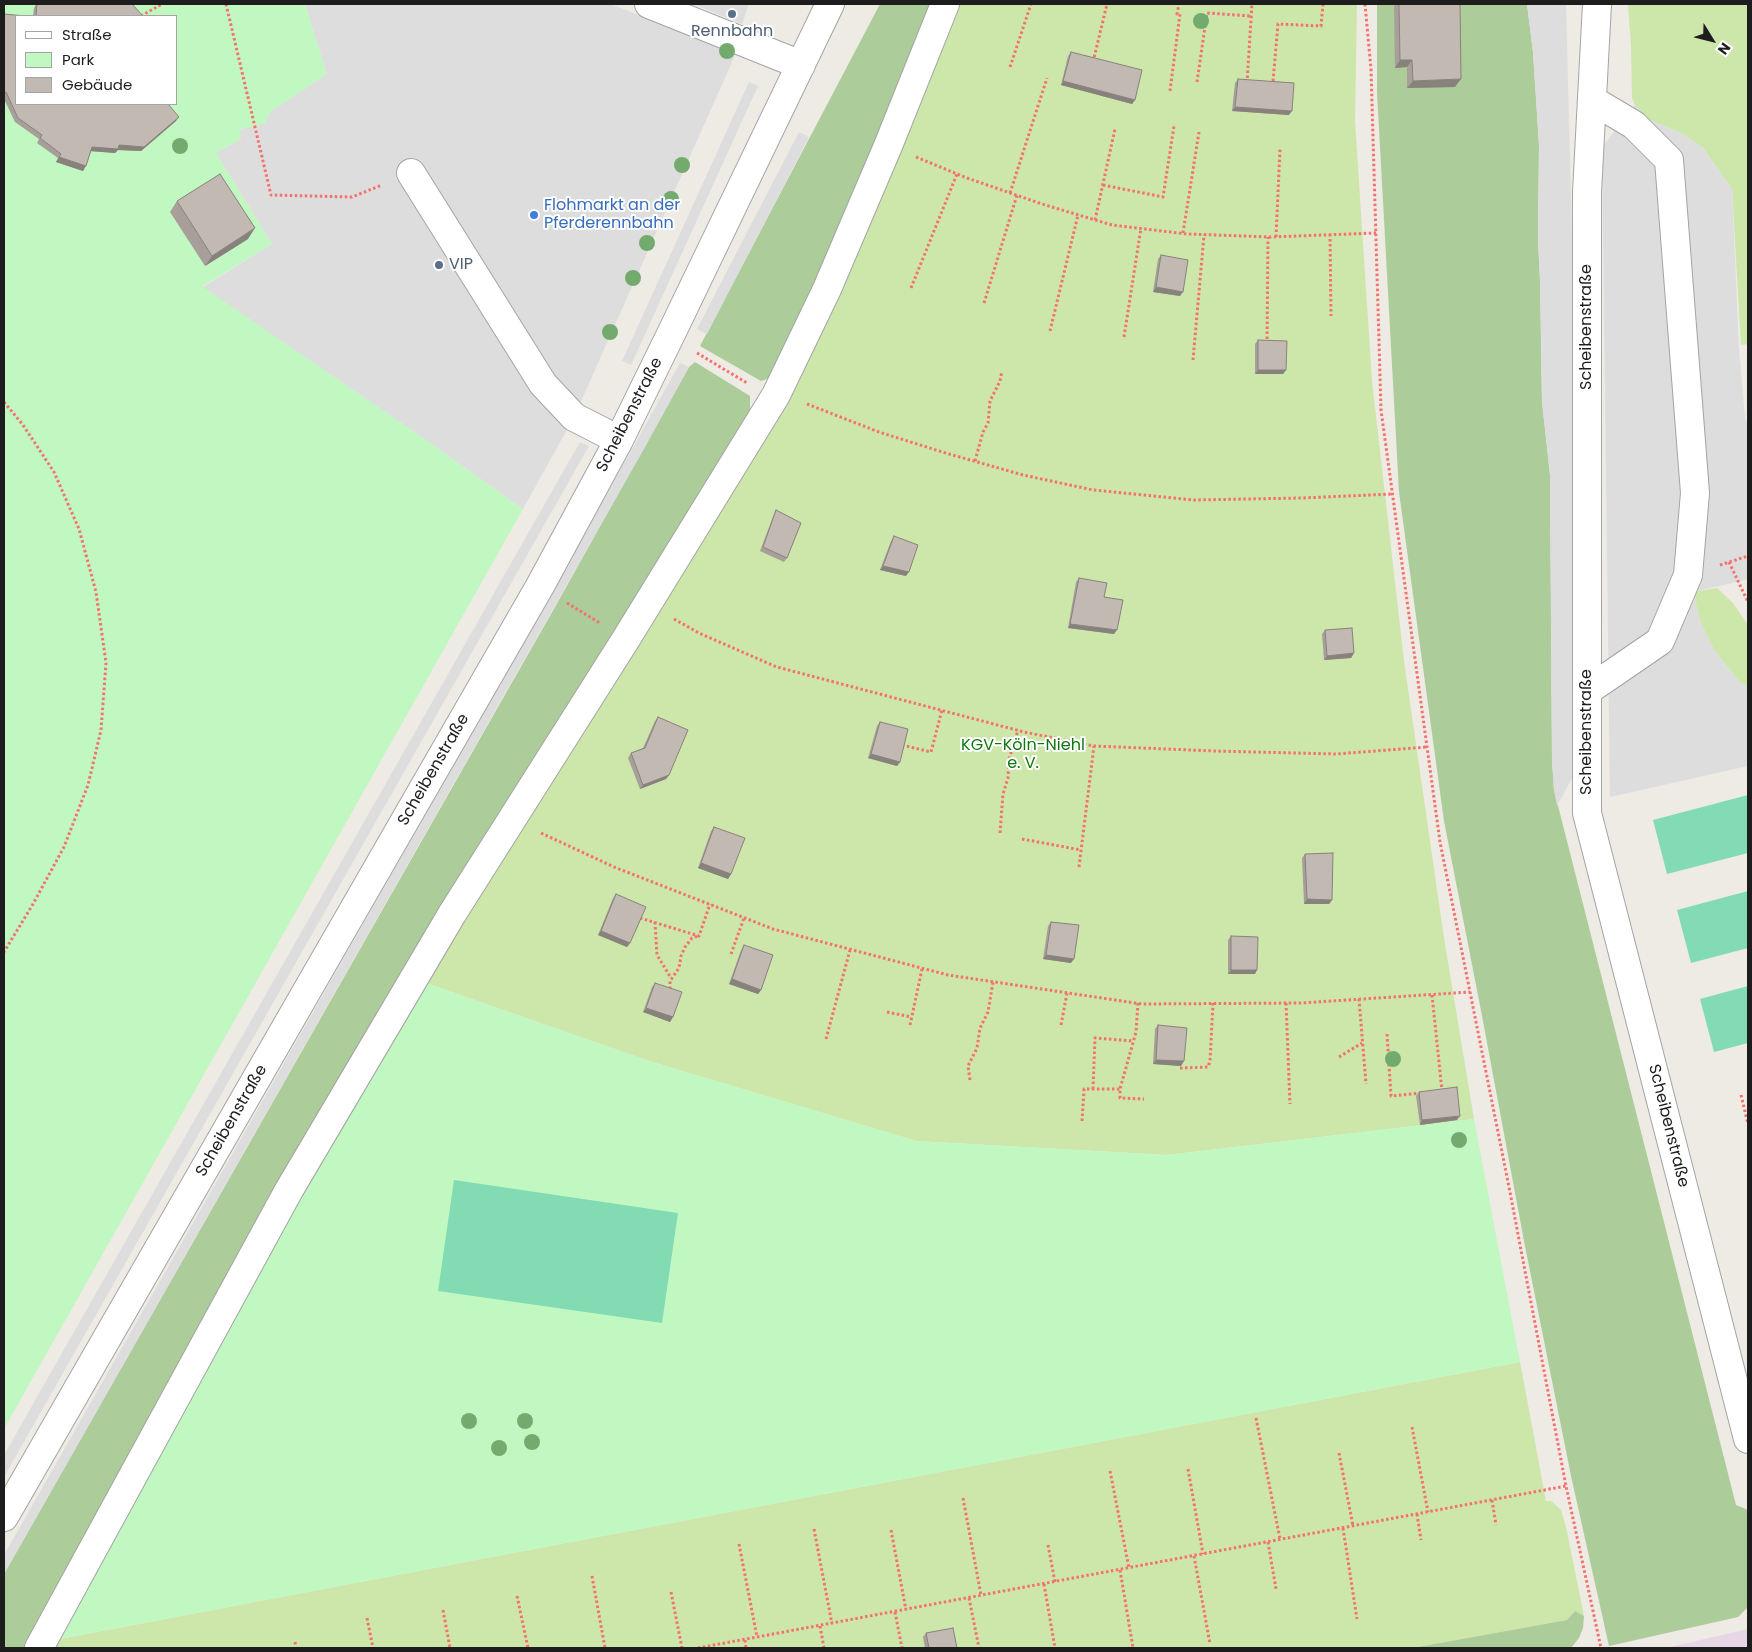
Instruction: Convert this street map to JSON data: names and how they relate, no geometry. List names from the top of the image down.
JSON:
{
  "streets": {
    "street": ["Scheibenstraße"]
  },
  "parks": ["KGV-Köln-Niehl e. V."],
  "places": ["Rennbahn", "Flohmarkt an der Pferderennbahn", "VIP"],
  "legend": ["Straße", "Park", "Gebäude"],
  "north": "bottom right"
}
